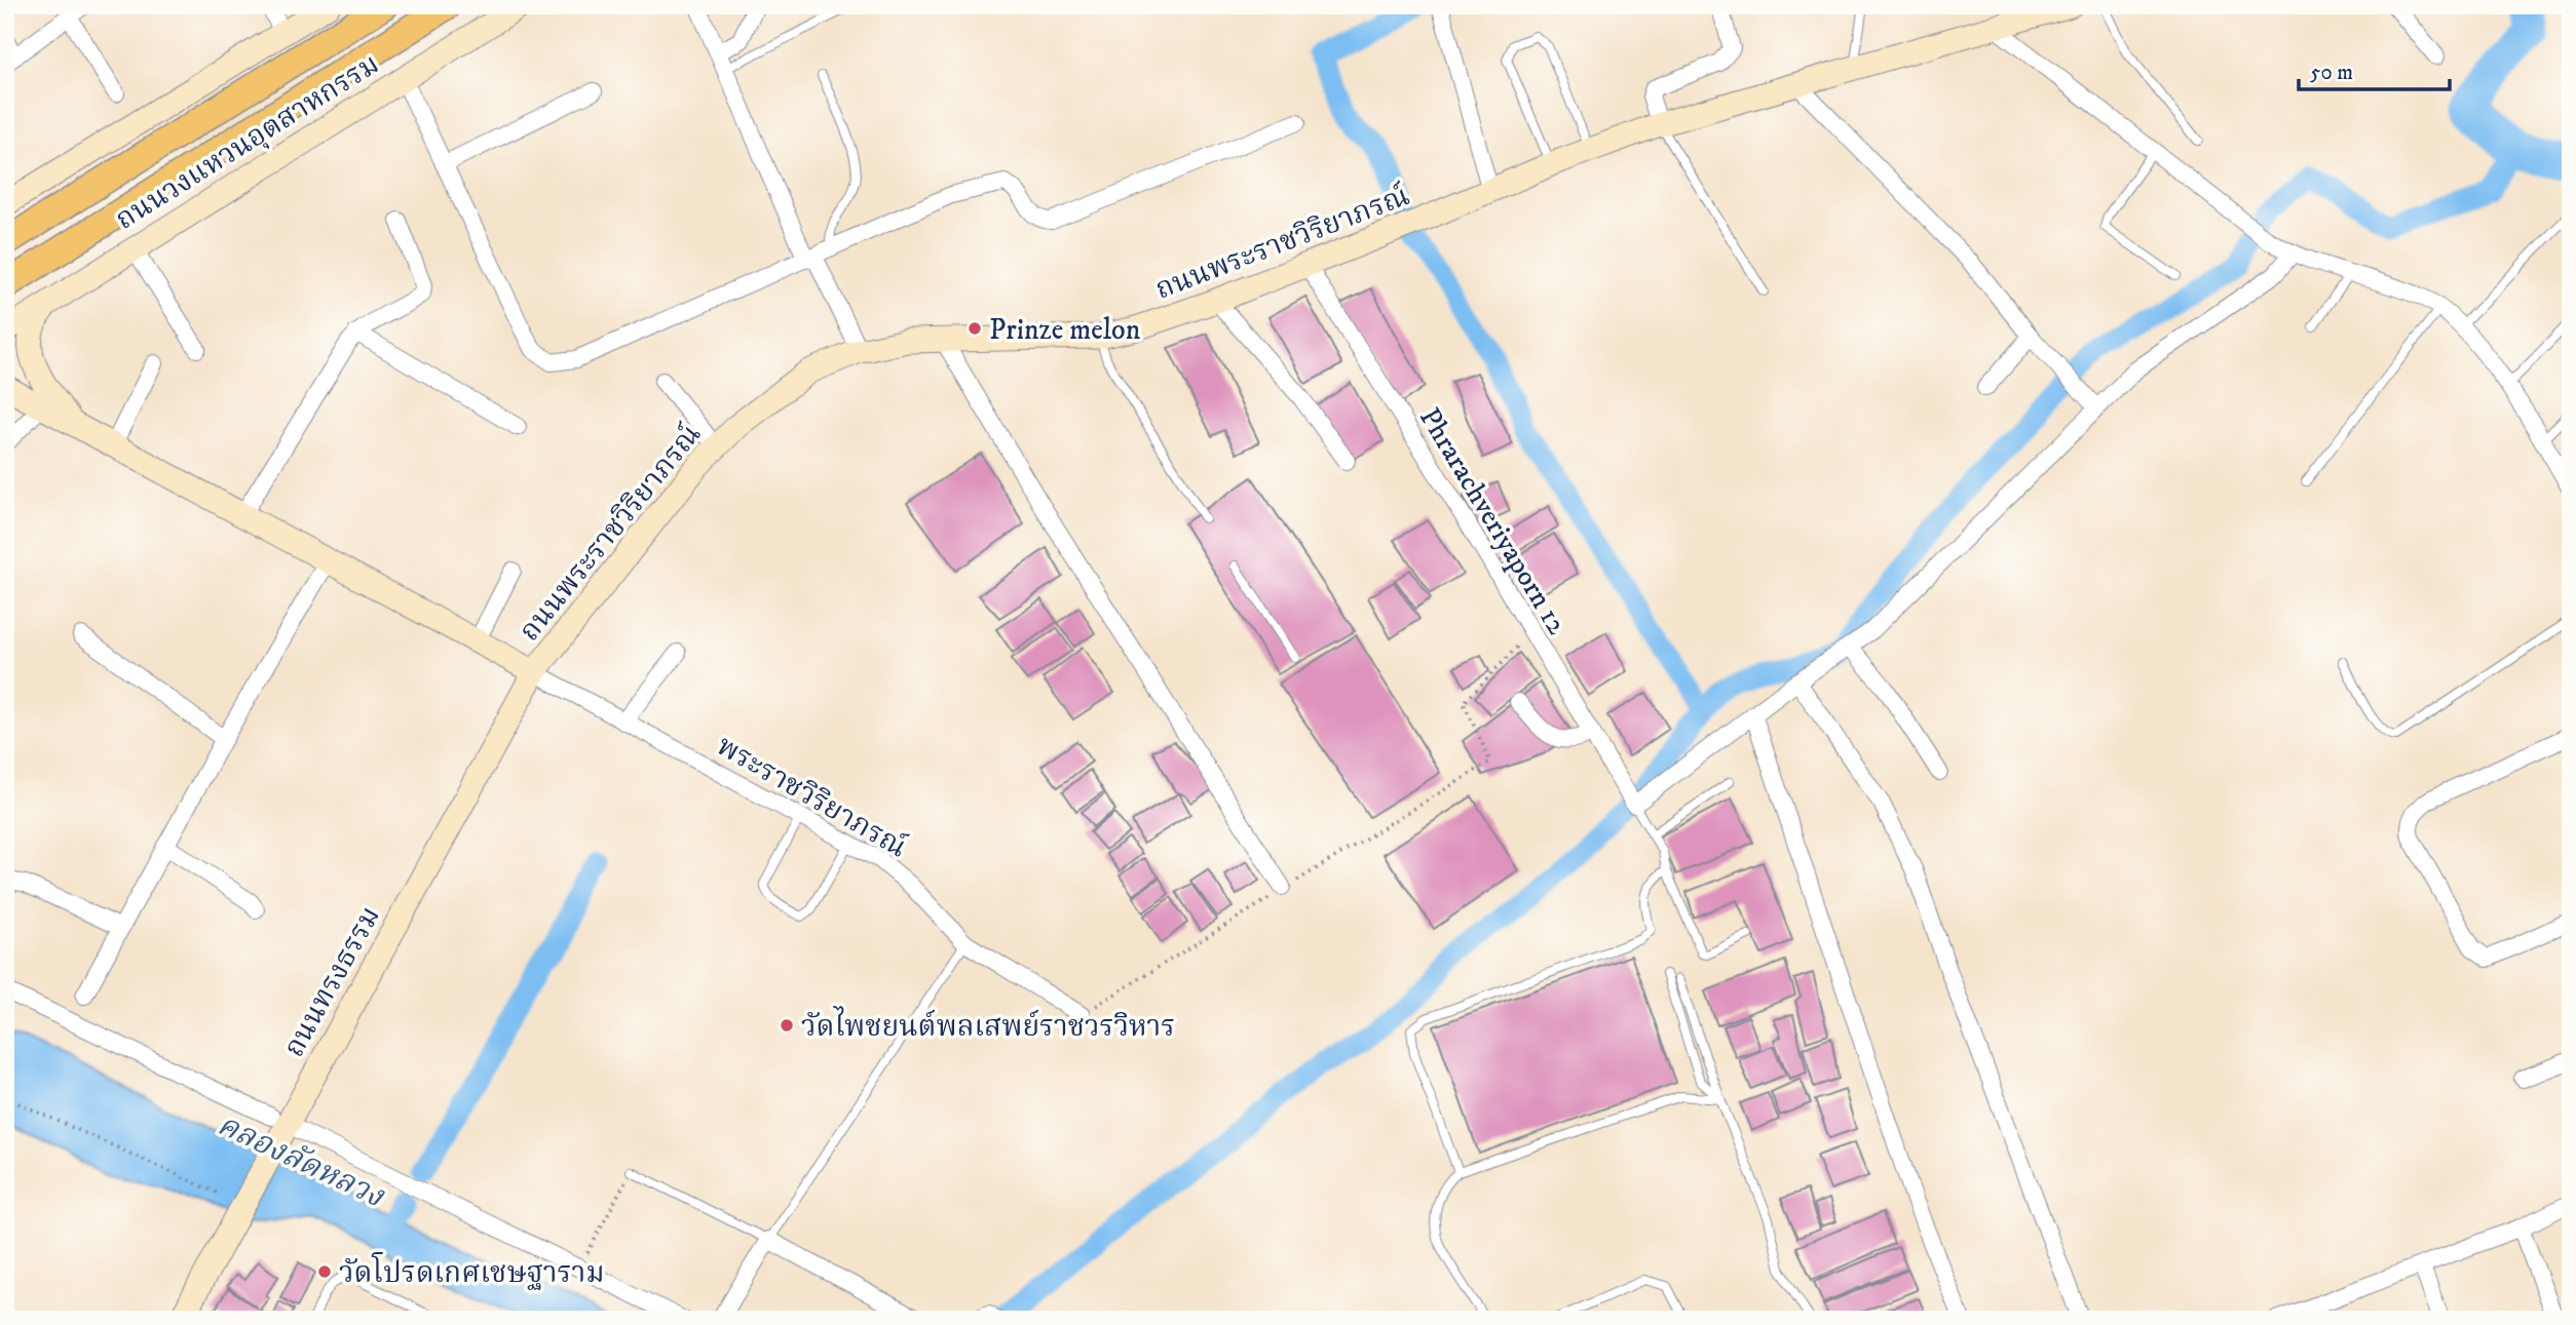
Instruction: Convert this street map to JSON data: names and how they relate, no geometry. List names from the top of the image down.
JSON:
{
  "streets": {
    "main road": ["ถนนวงแหวนอุตสาหกรรม", "ถนนพระราชวิริยาภรณ์", "ถนนทรงธรรม"],
    "street": ["Phrarachveriyaporn 12", "พระราชวิริยาภรณ์"]
  },
  "crossings": [
    ["ถนนพระราชวิริยาภรณ์", "Phrarachveriyaporn 12"],
    ["ถนนพระราชวิริยาภรณ์", "พระราชวิริยาภรณ์"],
    ["ถนนพระราชวิริยาภรณ์", "ถนนทรงธรรม"],
    ["พระราชวิริยาภรณ์", "ถนนทรงธรรม"]
  ],
  "water": ["คลองลัดหลวง"],
  "places": ["Prinze melon", "วัดไพชยนต์พลเสพย์ราชวรวิหาร", "วัดโปรดเกศเชษฐาราม"],
  "scale_bar": "50 m"
}
